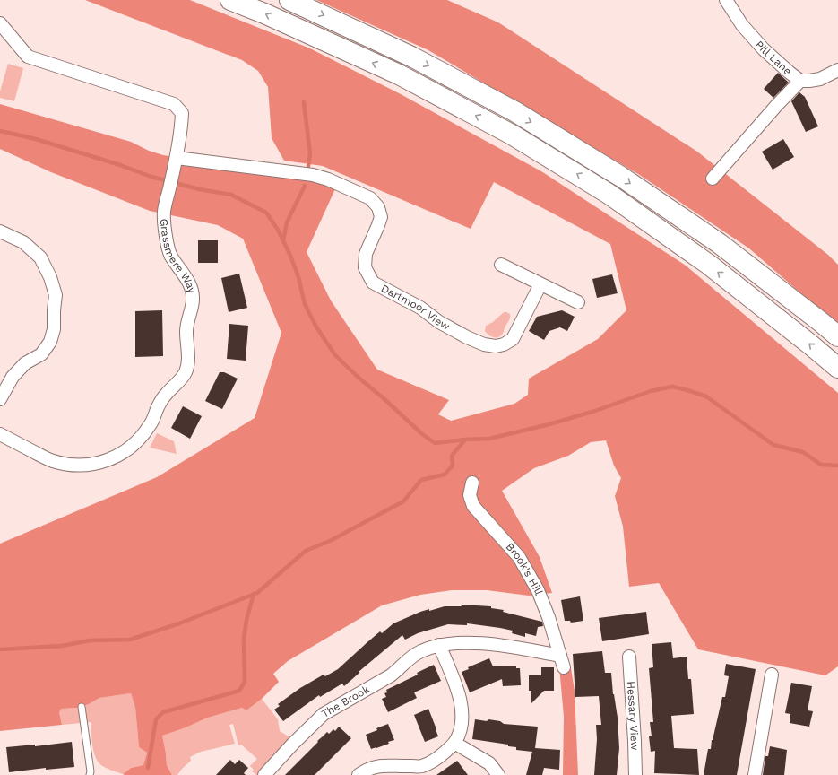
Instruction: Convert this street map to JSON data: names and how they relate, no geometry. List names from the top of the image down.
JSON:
{
  "streets": {
    "street": [
      "Pill Lane",
      "Grassmere Way",
      "Dartmoor View",
      "Brook's Hill",
      "The Brook",
      "Hessary View"
    ]
  },
  "crossings": [
    ["Grassmere Way", "Dartmoor View"],
    ["Brook's Hill", "The Brook"]
  ]
}
